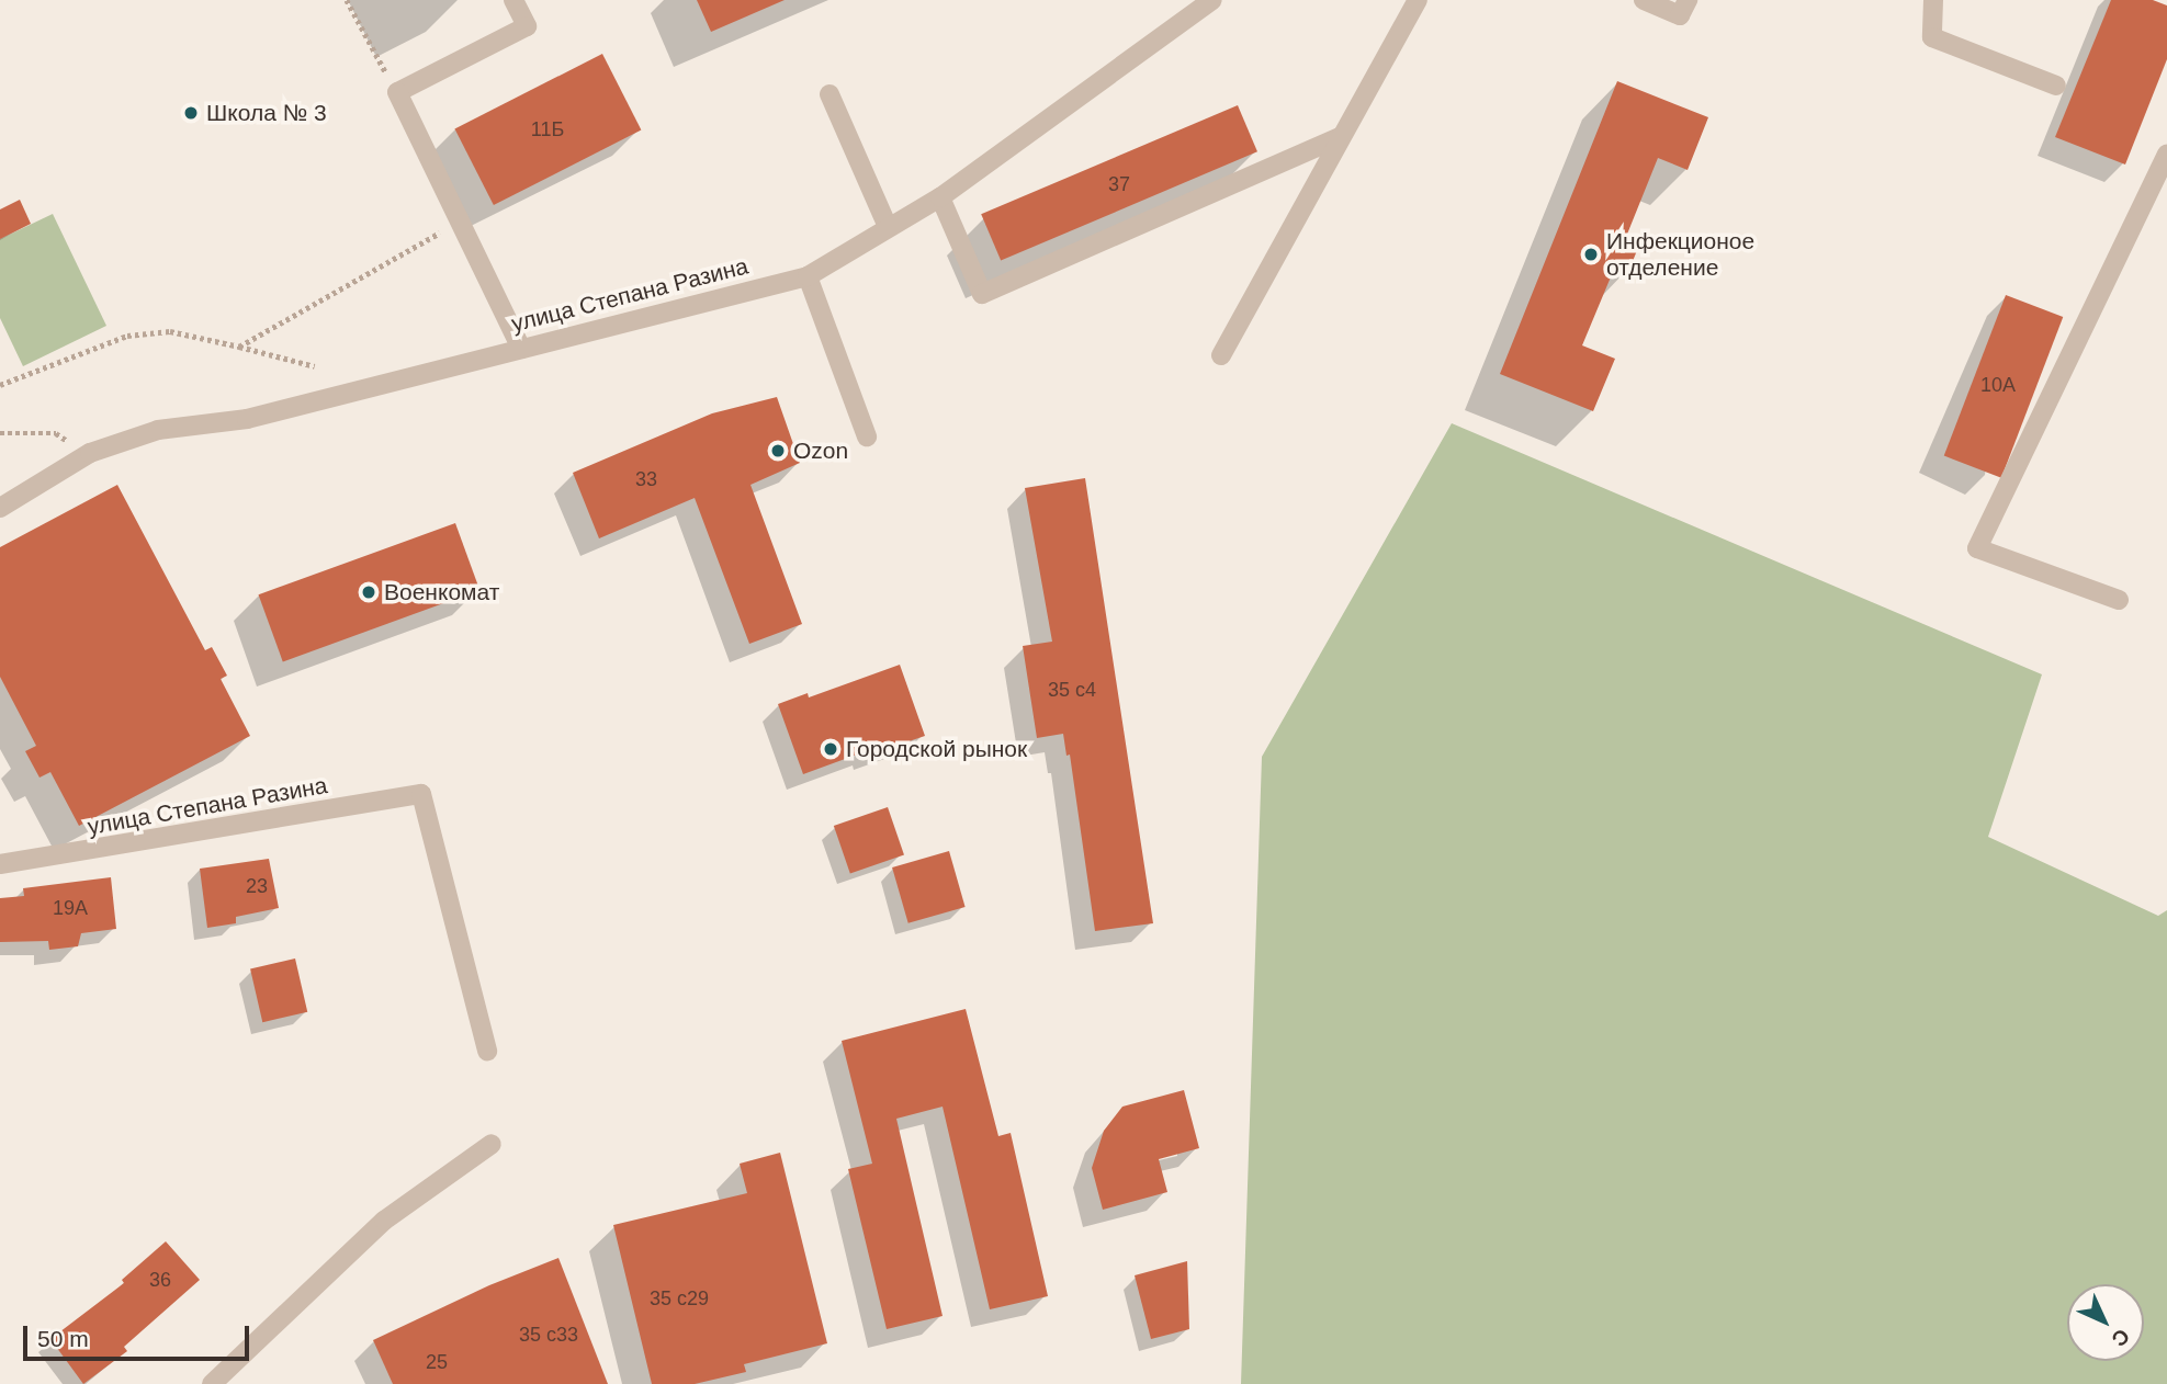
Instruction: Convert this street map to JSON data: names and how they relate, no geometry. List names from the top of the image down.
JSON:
{
  "streets": {
    "street": ["улица Степана Разина"]
  },
  "places": [
    "Школа № 3",
    "Инфекционое отделение",
    "Ozon",
    "Военкомат",
    "Городской рынок"
  ],
  "house_numbers": [
    "11Б",
    "37",
    "10А",
    "33",
    "35 с4",
    "23",
    "19А",
    "36",
    "35 с29",
    "35 с33",
    "25"
  ],
  "scale_bar": "50 m",
  "north": "bottom right"
}
